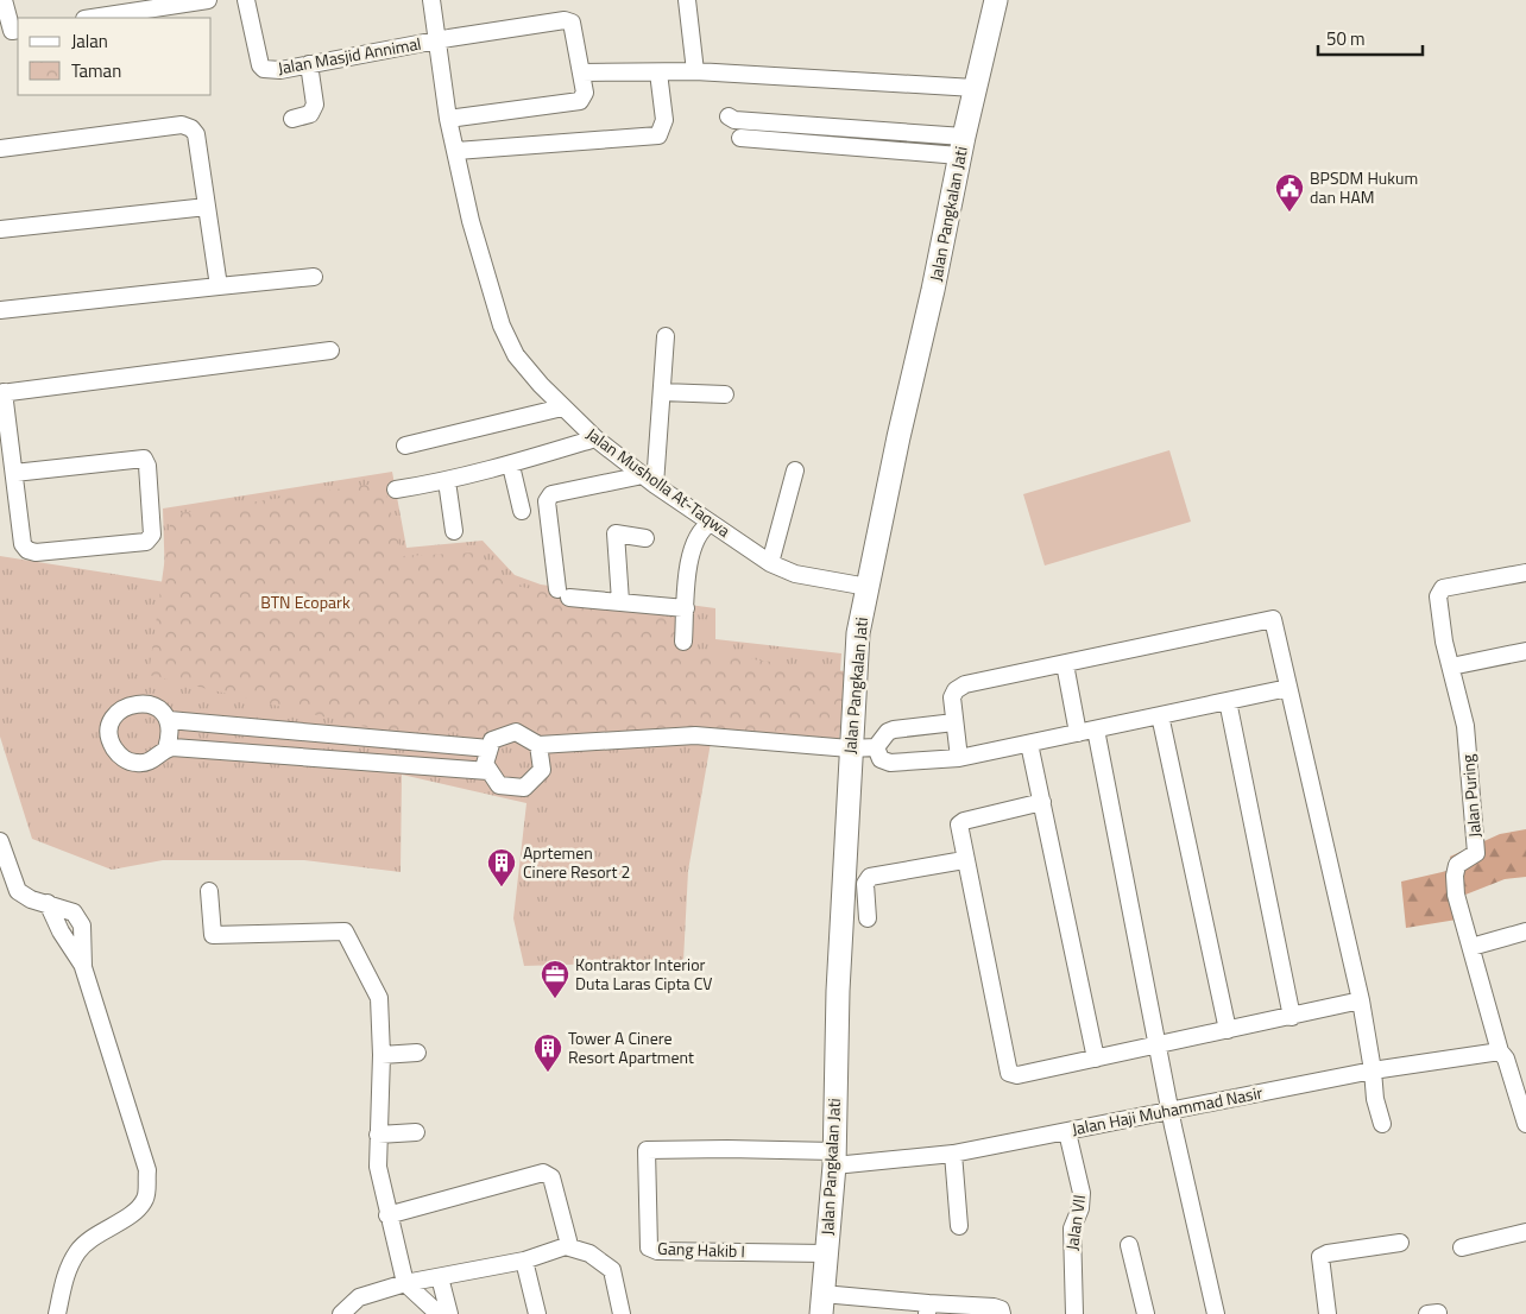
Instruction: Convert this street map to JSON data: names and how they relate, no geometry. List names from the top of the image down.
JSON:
{
  "streets": {
    "main road": ["Jalan Pangkalan Jati"],
    "street": [
      "Jalan Masjid Annimal",
      "Jalan Musholla At-Taqwa",
      "Jalan Puring",
      "Jalan Haji Muhammad Nasir",
      "Jalan VII",
      "Gang Hakib I"
    ]
  },
  "crossings": [
    ["Jalan Masjid Annimal", "Jalan Musholla At-Taqwa"],
    ["Jalan Pangkalan Jati", "Jalan Musholla At-Taqwa"],
    ["Jalan Pangkalan Jati", "Jalan Haji Muhammad Nasir"],
    ["Jalan Pangkalan Jati", "Gang Hakib I"],
    ["Jalan Puring", "Jalan Haji Muhammad Nasir"],
    ["Jalan Haji Muhammad Nasir", "Jalan VII"],
    ["Jalan Haji Muhammad Nasir", "Gang Hakib I"]
  ],
  "parks": ["BTN Ecopark"],
  "places": {
    "public building": ["BPSDM Hukum dan HAM"],
    "building": ["Aprtemen Cinere Resort 2", "Tower A Cinere Resort Apartment"],
    "office": ["Kontraktor Interior Duta Laras Cipta CV"]
  },
  "legend": ["Jalan", "Taman"],
  "scale_bar": "50 m"
}
